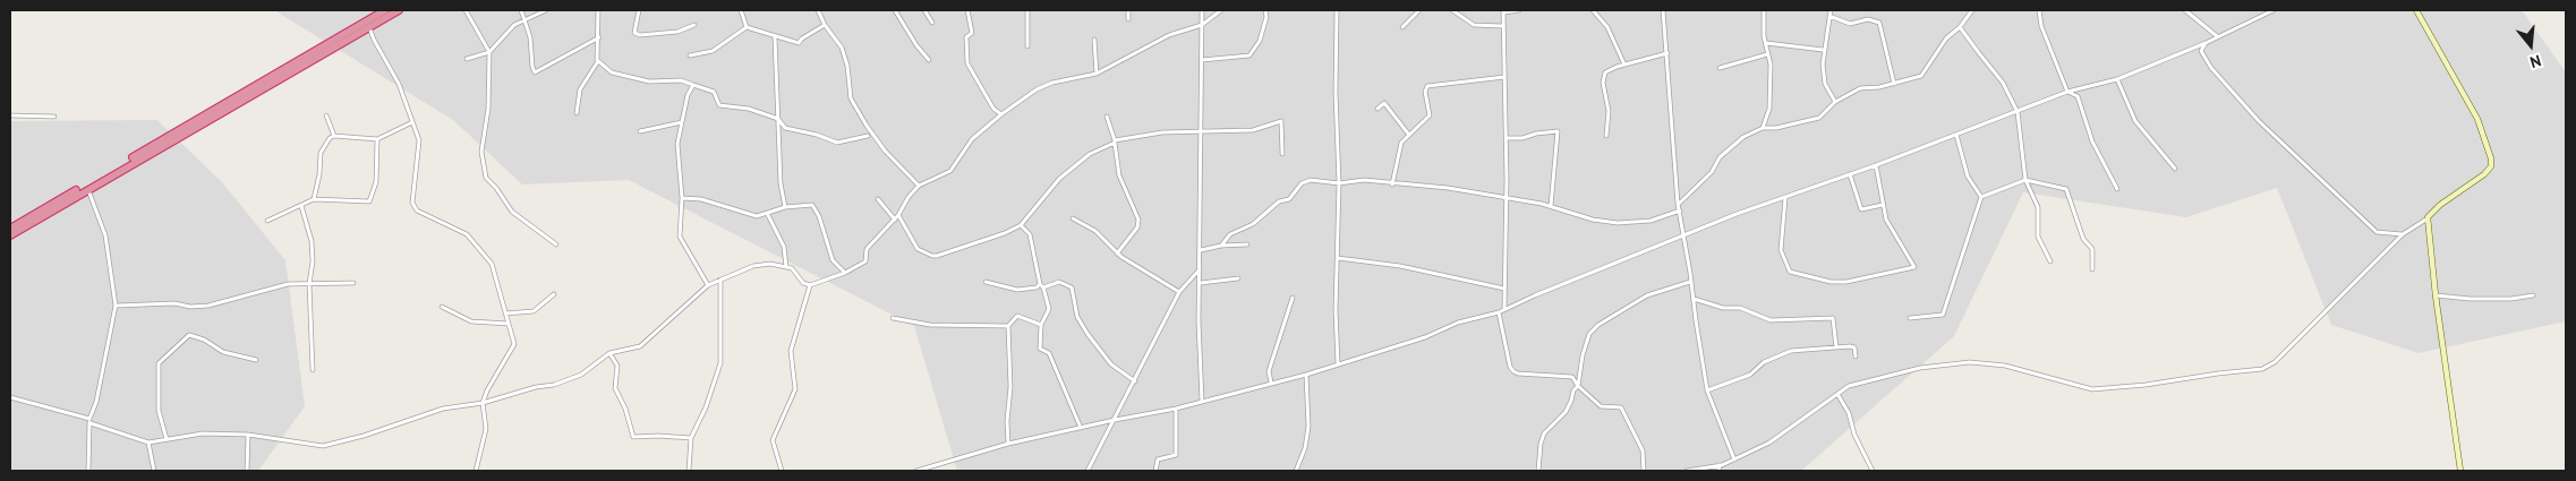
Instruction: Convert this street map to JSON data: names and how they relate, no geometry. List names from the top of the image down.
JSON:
{
  "north": "bottom"
}
